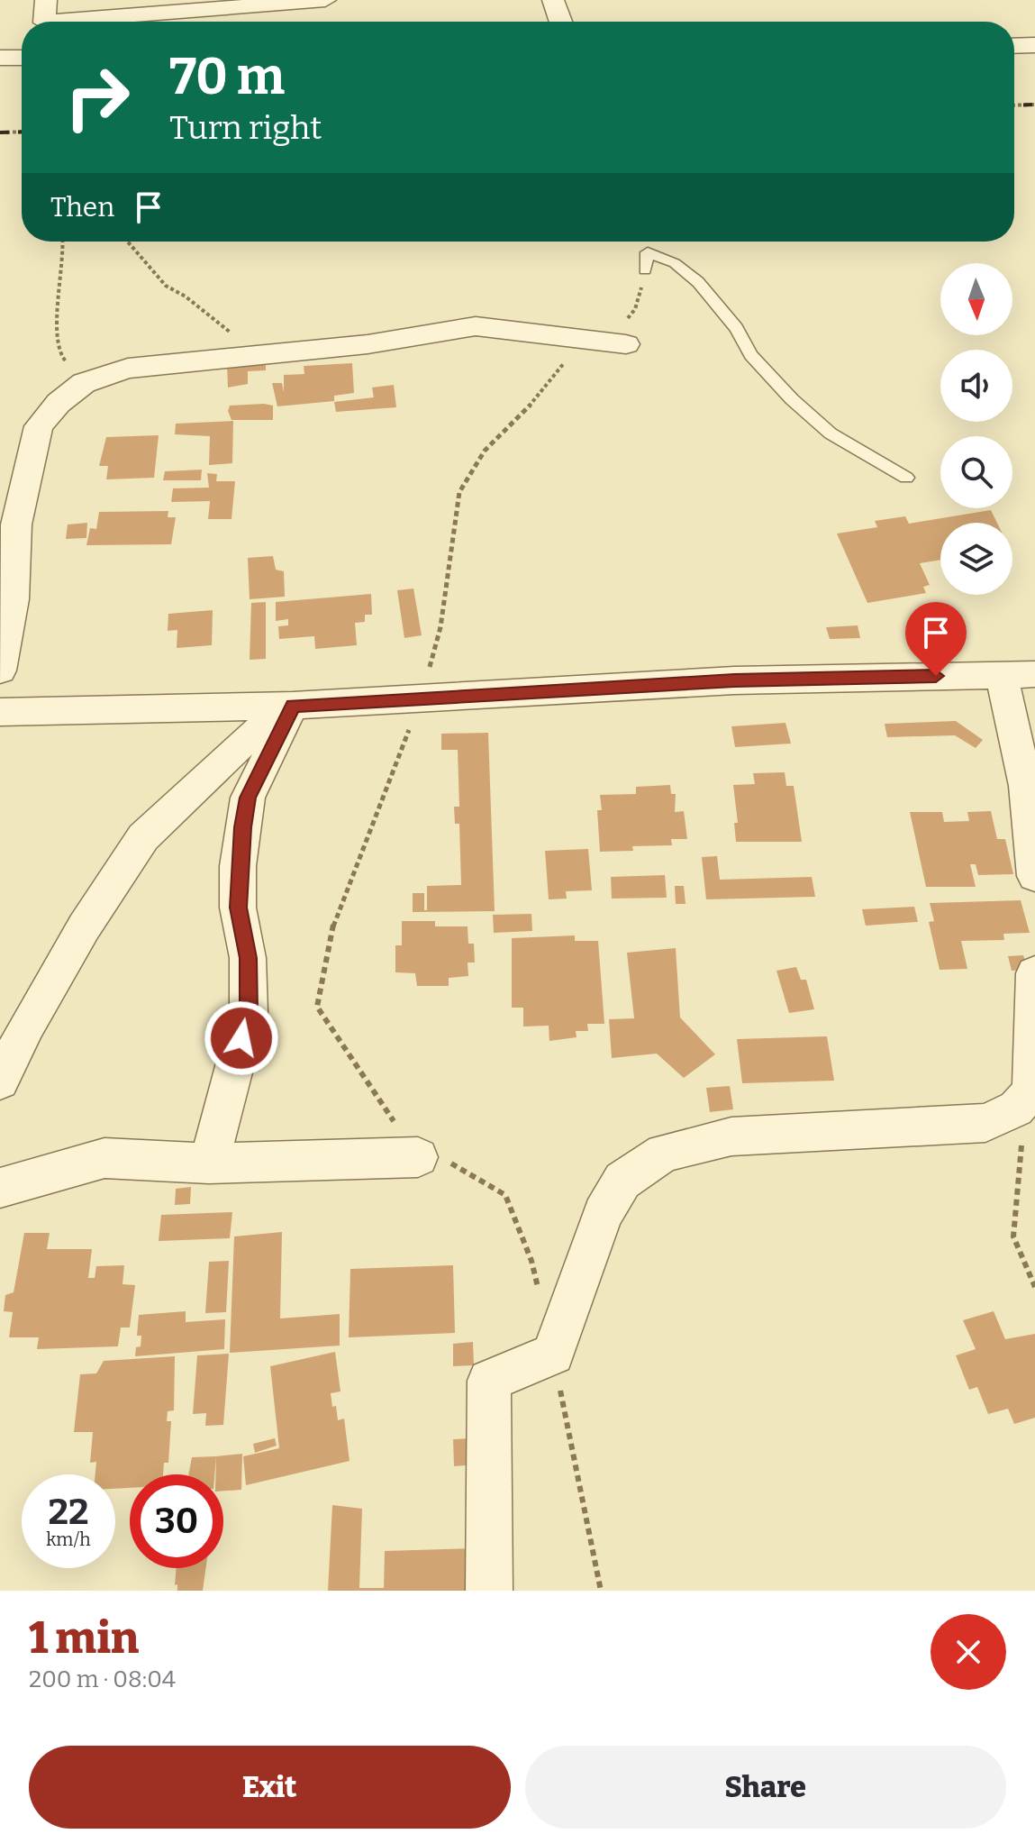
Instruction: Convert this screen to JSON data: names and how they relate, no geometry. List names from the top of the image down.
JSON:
{
  "north": "bottom",
  "page": {
    "turn": ["70 m", "Turn right"],
    "then": "Then",
    "speed": "22 km/h",
    "limit": "30",
    "heading": ["1 min", "200 m · 08:04"],
    "buttons": ["Exit", "Share"]
  }
}
